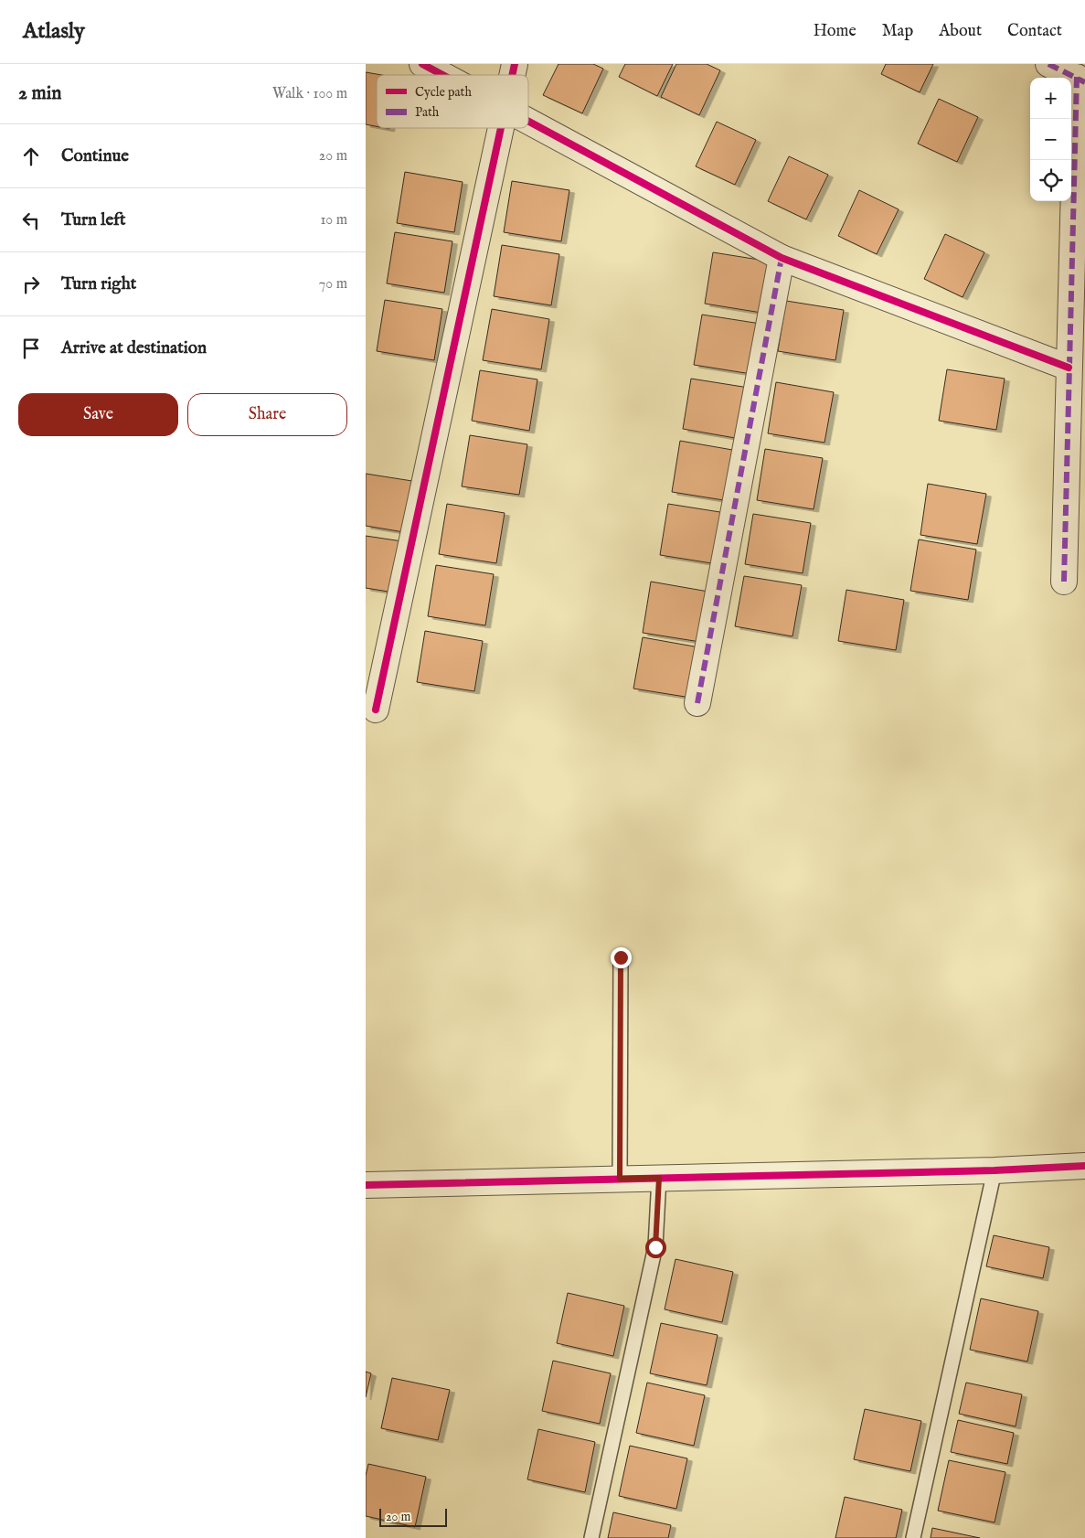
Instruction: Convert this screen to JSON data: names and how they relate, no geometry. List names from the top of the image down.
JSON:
{
  "legend": ["Cycle path", "Path"],
  "scale_bar": "20 m",
  "page": {
    "header": "Atlasly",
    "nav": [
      "Home",
      "Map",
      "About",
      "Contact"
    ],
    "heading": ["2 min", "Walk · 100 m"],
    "map_buttons": ["+", "−"],
    "list": [
      ["Continue", "20 m"],
      ["Turn left", "10 m"],
      ["Turn right", "70 m"],
      "Arrive at destination"
    ],
    "buttons": ["Save", "Share"],
    "scale": "20 m"
  }
}
